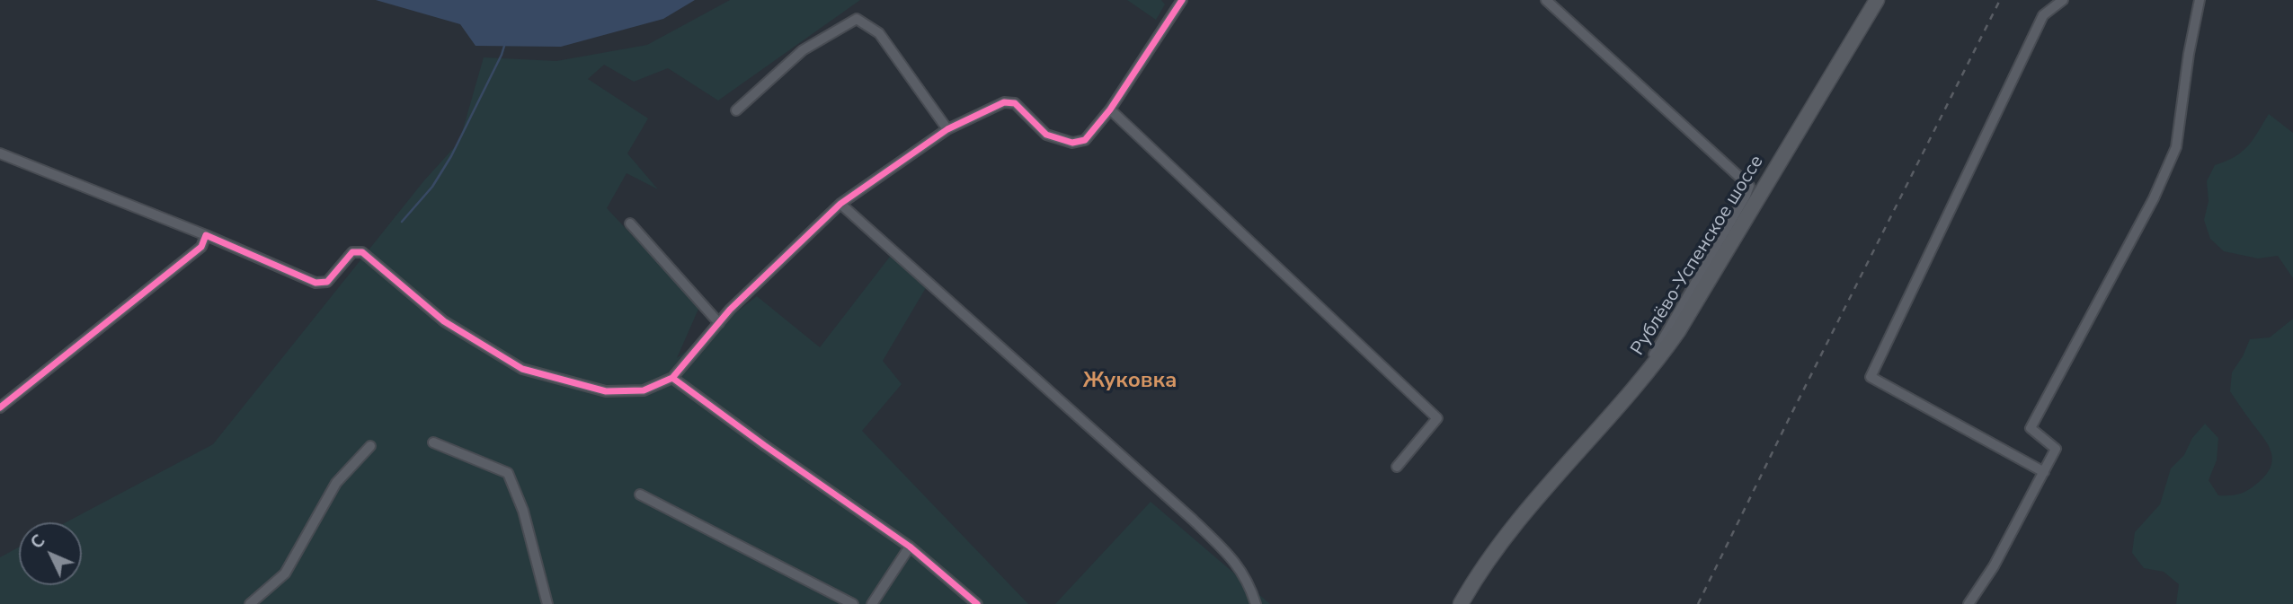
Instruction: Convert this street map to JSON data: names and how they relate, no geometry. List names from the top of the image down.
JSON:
{
  "streets": {
    "main road": ["Рублёво-Успенское шоссе"]
  },
  "districts": ["Жуковка"],
  "north": "top left"
}
